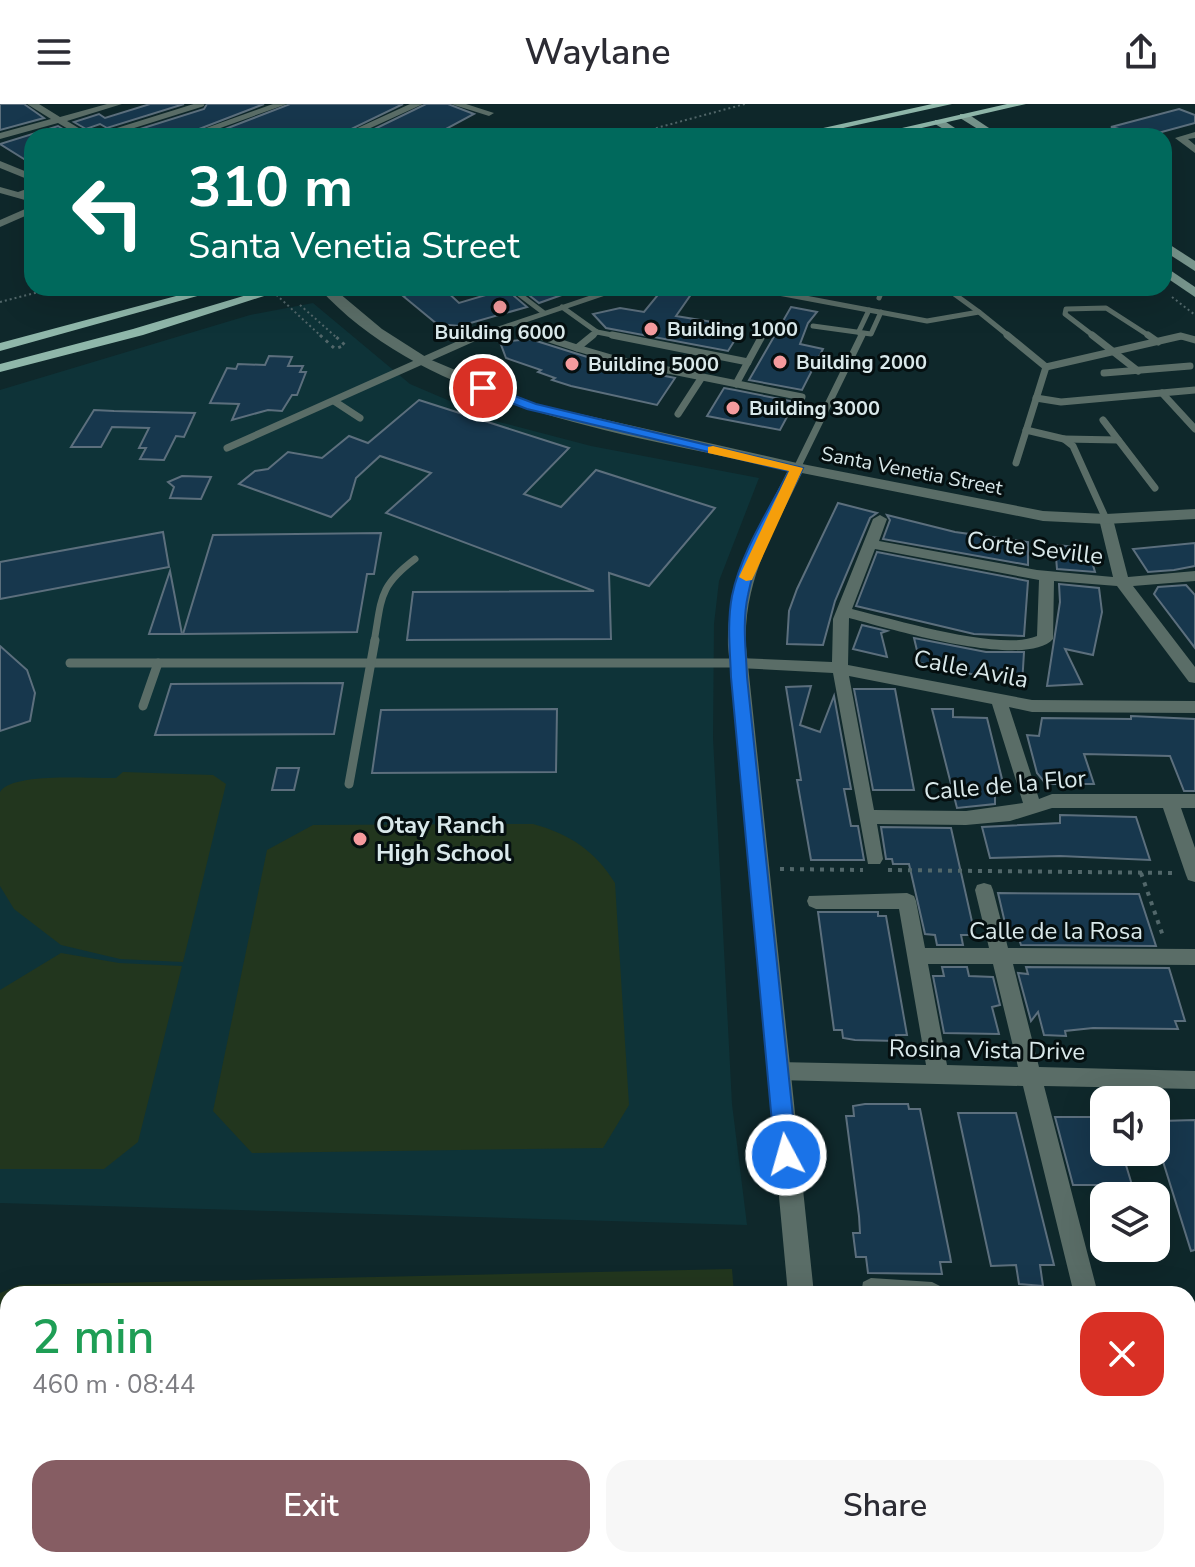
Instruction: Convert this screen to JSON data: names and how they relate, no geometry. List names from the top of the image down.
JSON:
{
  "streets": {
    "street": [
      "Santa Venetia Street",
      "Corte Seville",
      "Calle Avila",
      "Calle de la Flor",
      "Calle de la Rosa",
      "Rosina Vista Drive"
    ]
  },
  "places": [
    "Building 6000",
    "Building 1000",
    "Building 2000",
    "Building 5000",
    "Building 3000",
    "Otay Ranch High School"
  ],
  "page": {
    "header": "Waylane",
    "turn": ["310 m", "Santa Venetia Street"],
    "heading": ["2 min", "460 m · 08:44"],
    "buttons": ["Exit", "Share"]
  }
}
